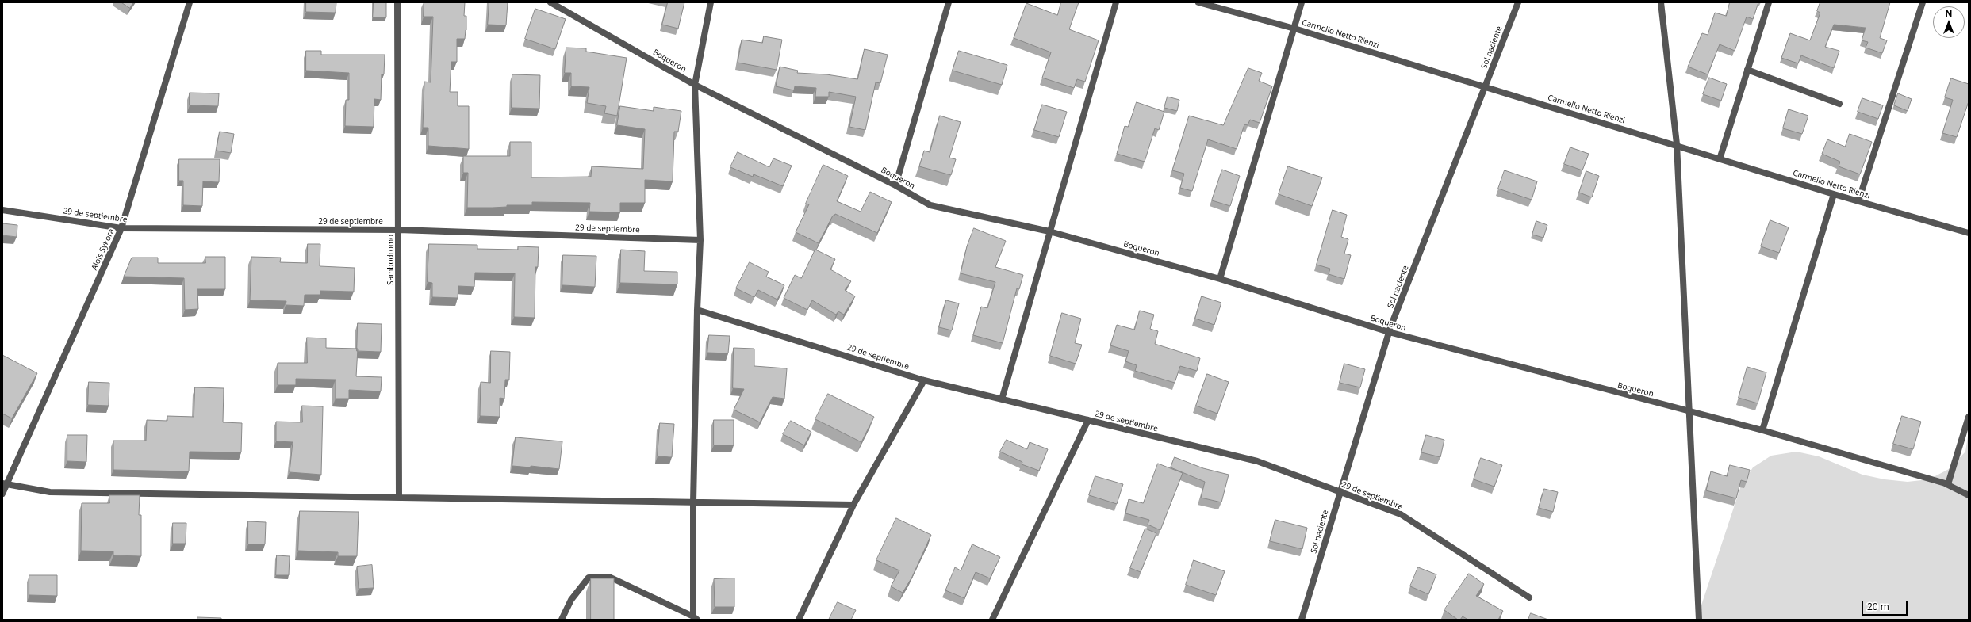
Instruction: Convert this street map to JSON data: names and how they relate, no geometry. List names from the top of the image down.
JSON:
{
  "streets": {
    "street": [
      "Carmello Netto Rienzi",
      "Sol naciente",
      "Boqueron",
      "29 de septiembre",
      "Alois Sykora",
      "Sambodromo"
    ]
  },
  "crossings": [
    ["Carmello Netto Rienzi", "Sol naciente"],
    ["Sol naciente", "Boqueron"],
    ["Sol naciente", "29 de septiembre"],
    ["29 de septiembre", "Alois Sykora"],
    ["29 de septiembre", "Sambodromo"]
  ],
  "scale_bar": "20 m",
  "north": "top"
}
